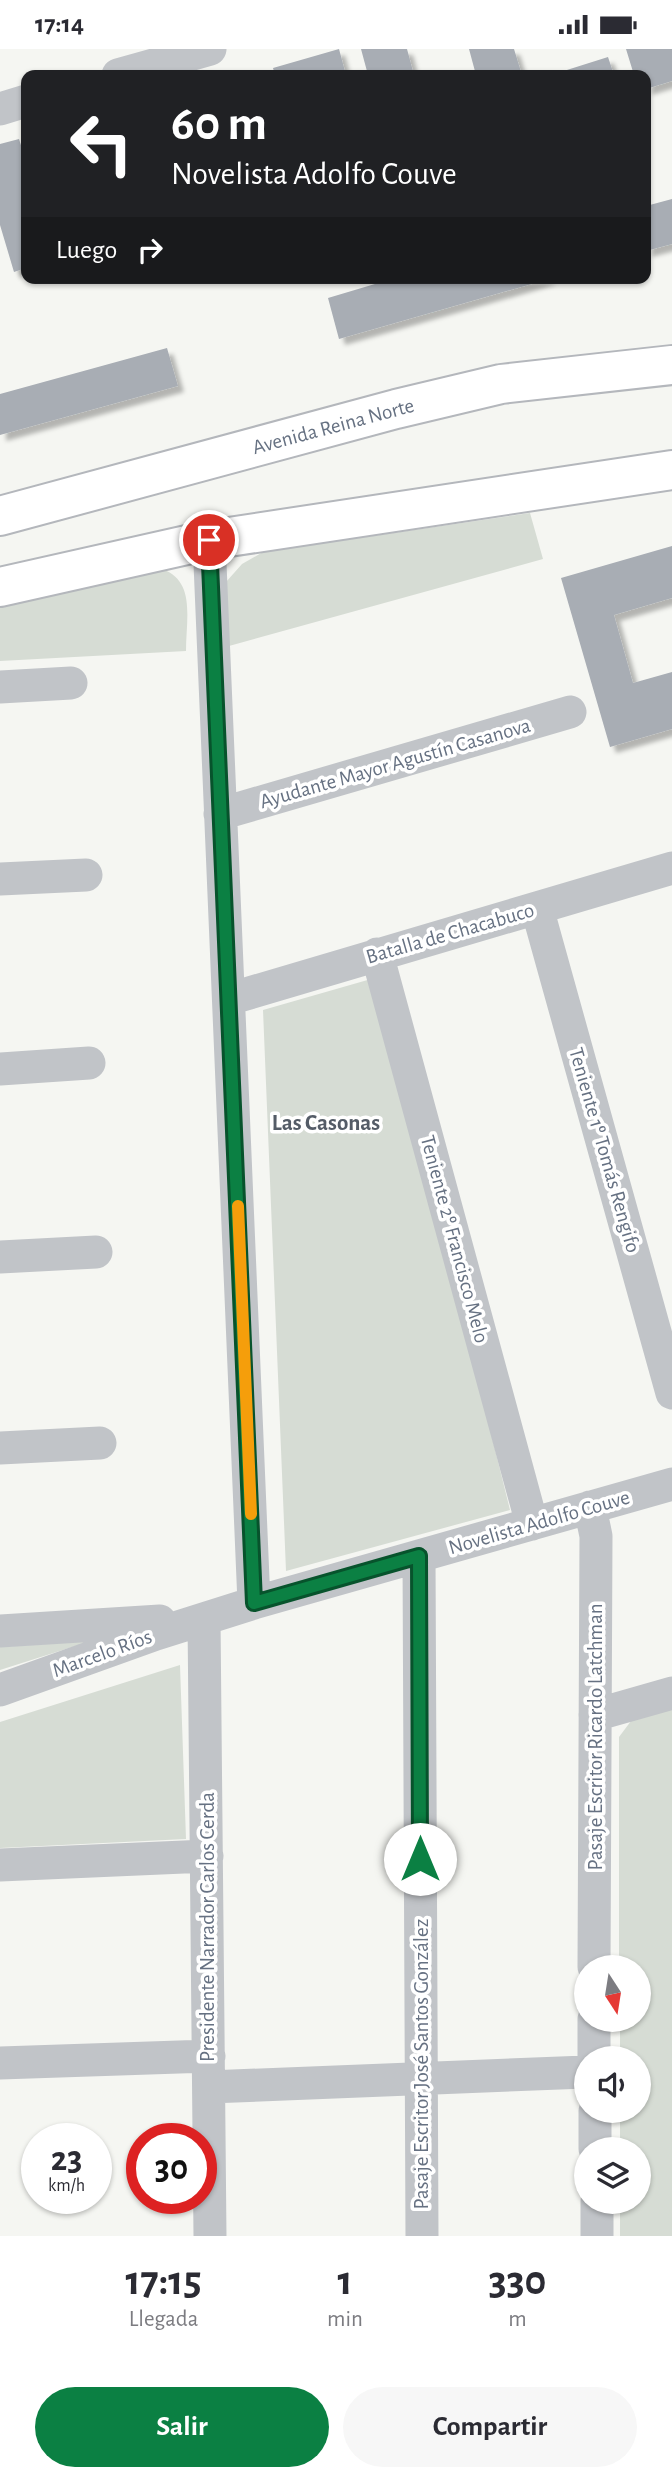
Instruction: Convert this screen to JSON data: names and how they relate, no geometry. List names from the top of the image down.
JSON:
{
  "streets": {
    "street": [
      "Avenida Reina Norte",
      "Ayudante Mayor Agustín Casanova",
      "Batalla de Chacabuco",
      "Teniente 1º Tomás Rengifo",
      "Teniente 2º Francisco Melo",
      "Novelista Adolfo Couve",
      "Marcelo Ríos",
      "Pasaje Escritor Ricardo Latchman",
      "Presidente Narrador Carlos Cerda",
      "Pasaje Escritor José Santos González"
    ]
  },
  "crossings": [
    ["Batalla de Chacabuco", "Teniente 1º Tomás Rengifo"],
    ["Batalla de Chacabuco", "Teniente 2º Francisco Melo"],
    ["Teniente 2º Francisco Melo", "Novelista Adolfo Couve"],
    ["Novelista Adolfo Couve", "Marcelo Ríos"],
    ["Novelista Adolfo Couve", "Pasaje Escritor Ricardo Latchman"],
    ["Novelista Adolfo Couve", "Presidente Narrador Carlos Cerda"],
    ["Novelista Adolfo Couve", "Pasaje Escritor José Santos González"],
    ["Marcelo Ríos", "Presidente Narrador Carlos Cerda"]
  ],
  "districts": ["Las Casonas"],
  "north": "bottom",
  "page": {
    "status": "17:14",
    "turn": ["60 m", "Novelista Adolfo Couve"],
    "then": "Luego",
    "speed": "23 km/h",
    "limit": "30",
    "eta": [
      "17:15",
      "Llegada",
      "1",
      "min",
      "330",
      "m"
    ],
    "buttons": ["Salir", "Compartir"]
  }
}
